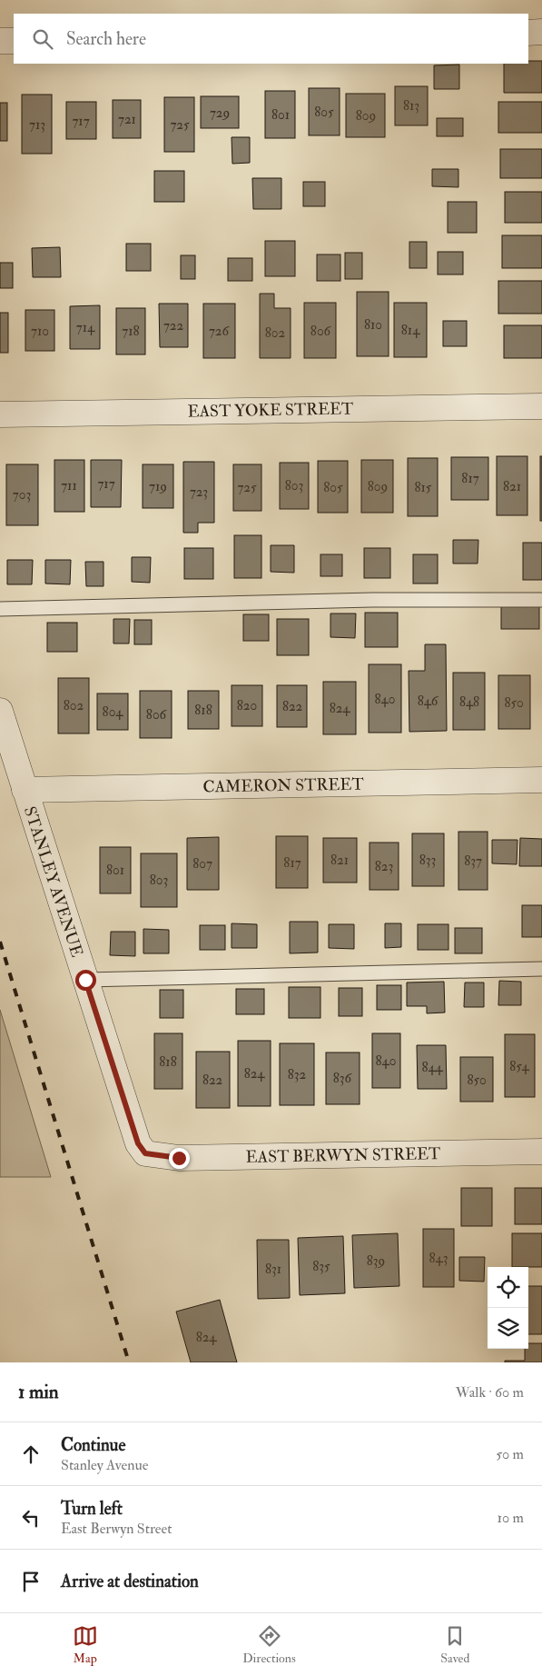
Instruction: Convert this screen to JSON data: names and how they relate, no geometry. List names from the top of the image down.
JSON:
{
  "streets": {
    "street": [
      "EAST YOKE STREET",
      "CAMERON STREET",
      "STANLEY AVENUE",
      "EAST BERWYN STREET"
    ]
  },
  "crossings": [
    ["CAMERON STREET", "STANLEY AVENUE"],
    ["STANLEY AVENUE", "EAST BERWYN STREET"]
  ],
  "house_numbers": [
    "813",
    "805",
    "729",
    "801",
    "809",
    "721",
    "717",
    "713",
    "725",
    "810",
    "722",
    "714",
    "814",
    "710",
    "718",
    "726",
    "806",
    "802",
    "817",
    "717",
    "711",
    "803",
    "719",
    "809",
    "821",
    "725",
    "805",
    "815",
    "723",
    "703",
    "840",
    "846",
    "848",
    "850",
    "802",
    "820",
    "822",
    "824",
    "818",
    "804",
    "806",
    "821",
    "833",
    "837",
    "817",
    "807",
    "823",
    "801",
    "803",
    "840",
    "818",
    "854",
    "844",
    "824",
    "832",
    "836",
    "822",
    "850",
    "843",
    "839",
    "835",
    "831",
    "824"
  ],
  "page": {
    "search": "Search here",
    "heading": ["1 min", "Walk · 60 m"],
    "list": [
      ["Continue", "Stanley Avenue", "50 m"],
      ["Turn left", "East Berwyn Street", "10 m"],
      "Arrive at destination"
    ],
    "nav": ["Map", "Directions", "Saved"]
  }
}
